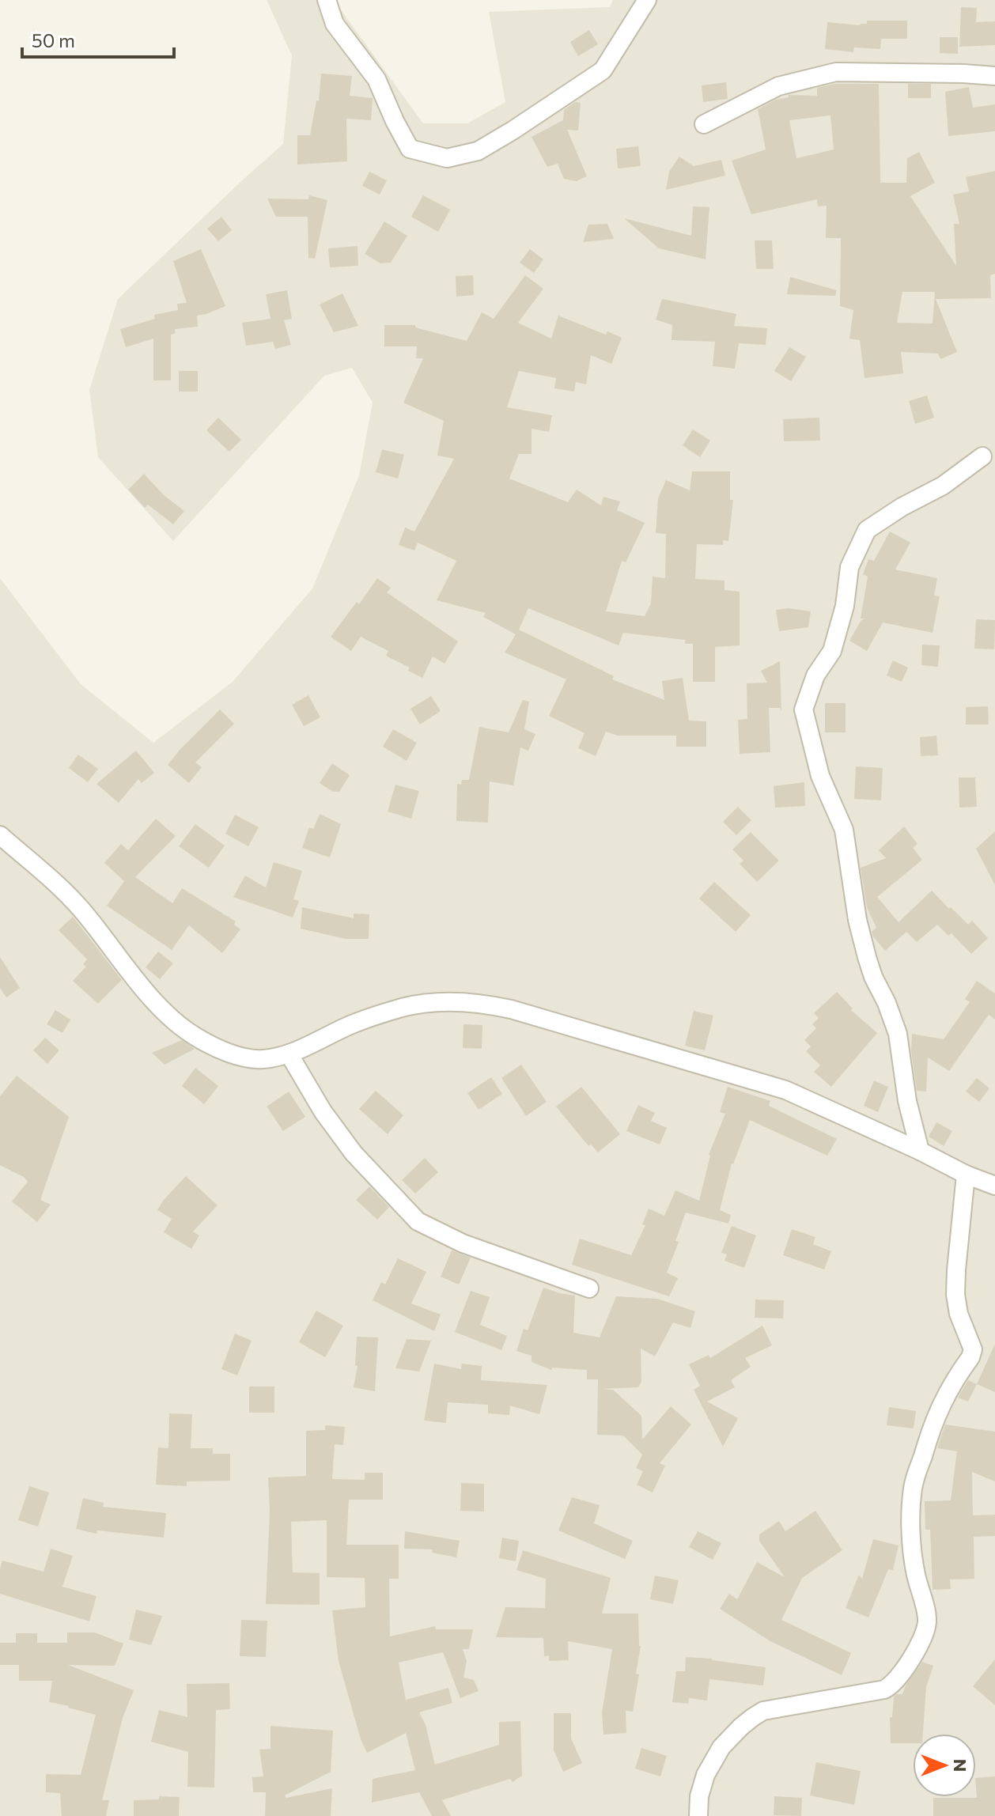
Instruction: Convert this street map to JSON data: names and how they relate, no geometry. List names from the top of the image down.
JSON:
{
  "scale_bar": "50 m",
  "north": "right"
}
